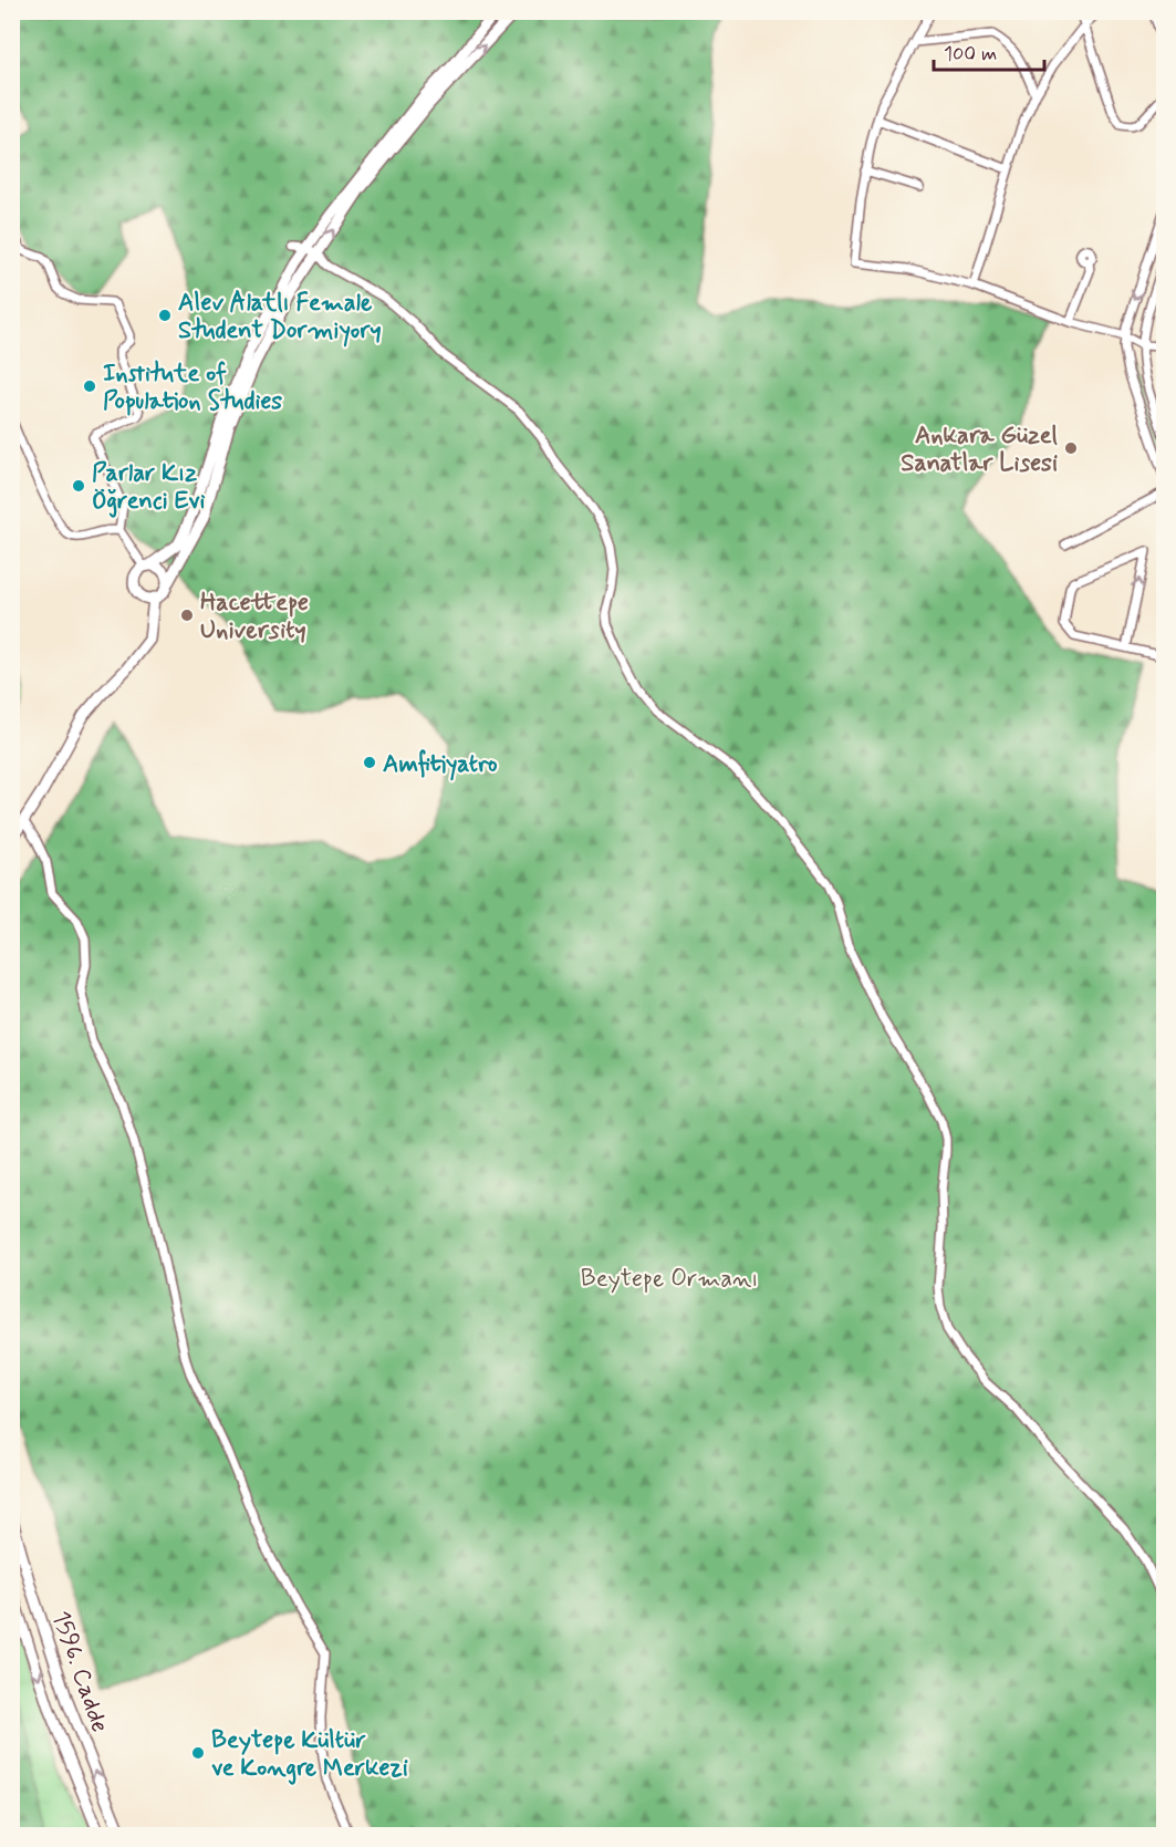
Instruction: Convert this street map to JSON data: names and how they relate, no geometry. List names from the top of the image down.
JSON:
{
  "streets": {
    "main road": ["1596. Cadde"]
  },
  "parks": ["Beytepe Ormanı"],
  "places": [
    "Alev Alatlı Female Student Dormiyory",
    "Institute of Population Studies",
    "Ankara Güzel Sanatlar Lisesi",
    "Parlar Kız Öğrenci Evi",
    "Hacettepe University",
    "Amfitiyatro",
    "Beytepe Kültür ve Kongre Merkezi"
  ],
  "scale_bar": "100 m"
}
